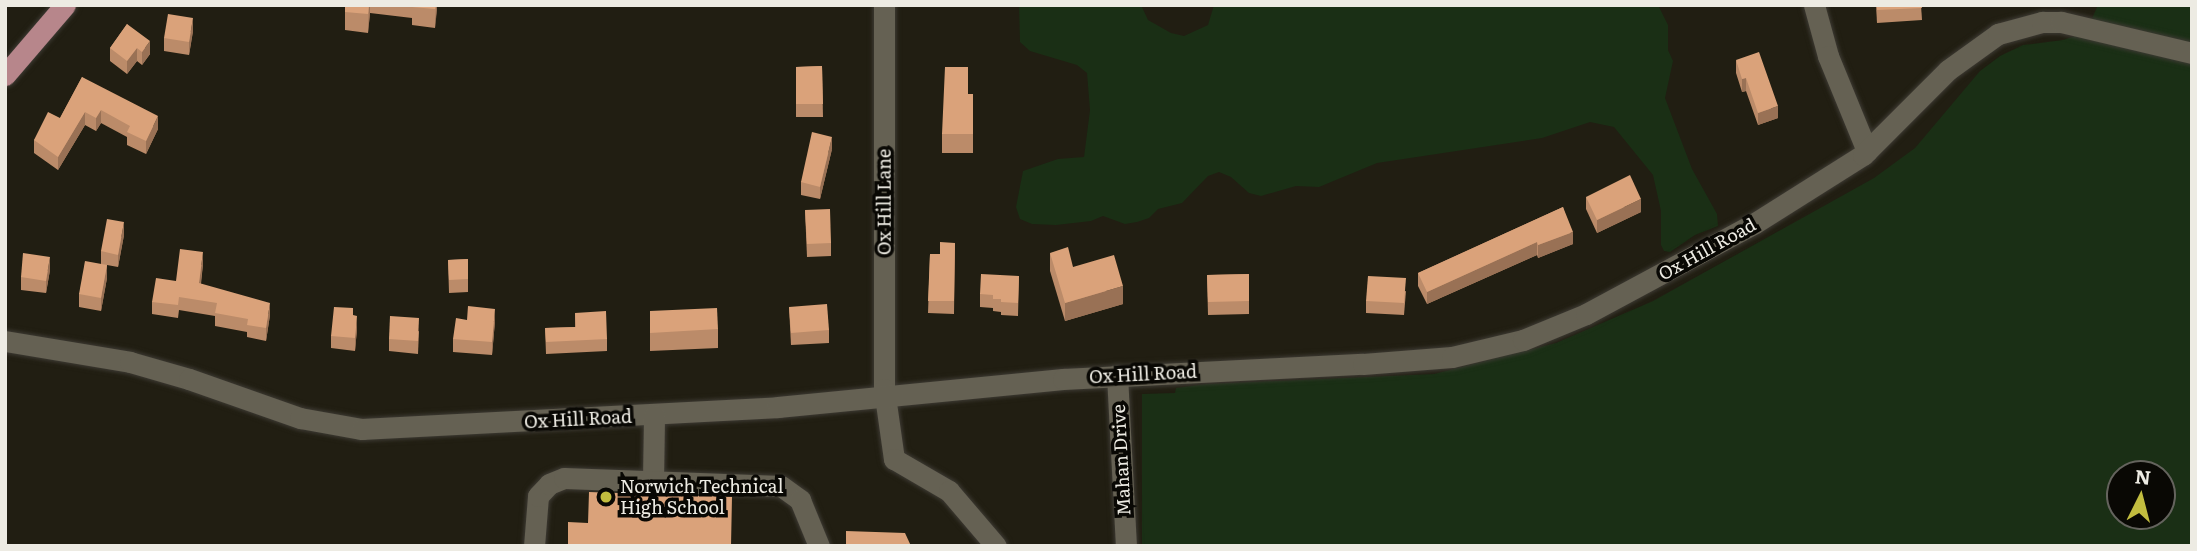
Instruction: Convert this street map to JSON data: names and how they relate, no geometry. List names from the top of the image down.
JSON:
{
  "streets": {
    "street": ["Ox Hill Lane", "Ox Hill Road", "Mahan Drive"]
  },
  "crossings": [
    ["Ox Hill Lane", "Ox Hill Road"],
    ["Ox Hill Road", "Mahan Drive"]
  ],
  "places": ["Norwich Technical High School"],
  "north": "top"
}
